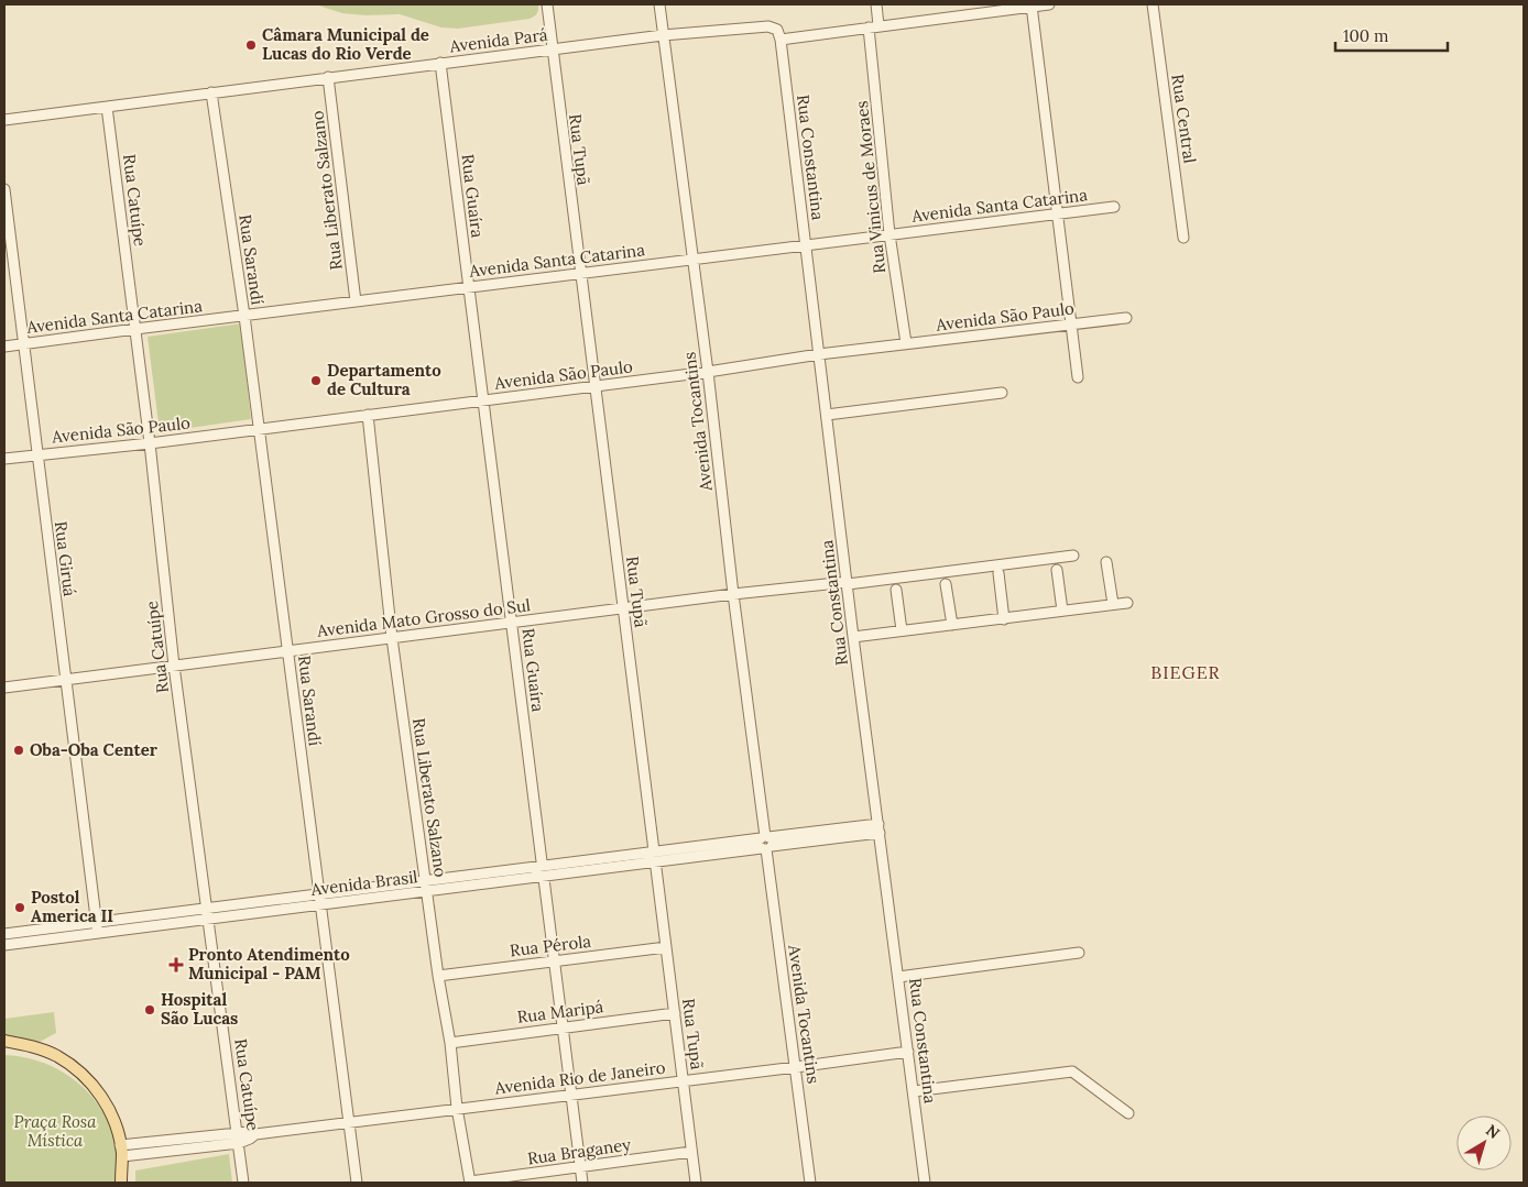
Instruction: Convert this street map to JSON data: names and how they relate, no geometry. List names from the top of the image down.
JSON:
{
  "streets": {
    "street": [
      "Avenida Pará",
      "Rua Central",
      "Rua Tupã",
      "Rua Constantina",
      "Rua Vinicus de Moraes",
      "Rua Liberato Salzano",
      "Rua Guaíra",
      "Rua Catuípe",
      "Avenida Santa Catarina",
      "Rua Sarandí",
      "Avenida São Paulo",
      "Avenida Tocantins",
      "Rua Giruá",
      "Avenida Mato Grosso do Sul",
      "Avenida Brasil",
      "Rua Pérola",
      "Rua Maripá",
      "Avenida Rio de Janeiro",
      "Rua Braganey"
    ]
  },
  "crossings": [
    ["Avenida Pará", "Rua Tupã"],
    ["Avenida Pará", "Rua Constantina"],
    ["Avenida Pará", "Rua Liberato Salzano"],
    ["Avenida Pará", "Rua Guaíra"],
    ["Avenida Pará", "Rua Catuípe"],
    ["Avenida Pará", "Rua Sarandí"],
    ["Avenida Pará", "Avenida Tocantins"],
    ["Rua Tupã", "Avenida Santa Catarina"],
    ["Rua Tupã", "Avenida São Paulo"],
    ["Rua Tupã", "Avenida Mato Grosso do Sul"],
    ["Rua Tupã", "Avenida Brasil"],
    ["Rua Tupã", "Rua Pérola"],
    ["Rua Tupã", "Rua Maripá"],
    ["Rua Tupã", "Avenida Rio de Janeiro"],
    ["Rua Tupã", "Rua Braganey"],
    ["Rua Constantina", "Avenida Santa Catarina"],
    ["Rua Constantina", "Avenida São Paulo"],
    ["Rua Constantina", "Avenida Mato Grosso do Sul"],
    ["Rua Constantina", "Avenida Brasil"],
    ["Rua Constantina", "Avenida Rio de Janeiro"],
    ["Rua Vinicus de Moraes", "Avenida Santa Catarina"],
    ["Rua Vinicus de Moraes", "Avenida São Paulo"],
    ["Rua Liberato Salzano", "Avenida Santa Catarina"],
    ["Rua Liberato Salzano", "Avenida São Paulo"],
    ["Rua Liberato Salzano", "Avenida Mato Grosso do Sul"],
    ["Rua Liberato Salzano", "Avenida Brasil"],
    ["Rua Liberato Salzano", "Rua Pérola"],
    ["Rua Liberato Salzano", "Rua Maripá"],
    ["Rua Liberato Salzano", "Avenida Rio de Janeiro"],
    ["Rua Liberato Salzano", "Rua Braganey"],
    ["Rua Guaíra", "Avenida Santa Catarina"],
    ["Rua Guaíra", "Avenida São Paulo"],
    ["Rua Guaíra", "Avenida Mato Grosso do Sul"],
    ["Rua Guaíra", "Avenida Brasil"],
    ["Rua Guaíra", "Rua Pérola"],
    ["Rua Guaíra", "Rua Maripá"],
    ["Rua Guaíra", "Avenida Rio de Janeiro"],
    ["Rua Guaíra", "Rua Braganey"],
    ["Rua Catuípe", "Avenida Santa Catarina"],
    ["Rua Catuípe", "Avenida São Paulo"],
    ["Rua Catuípe", "Avenida Mato Grosso do Sul"],
    ["Rua Catuípe", "Avenida Brasil"],
    ["Rua Catuípe", "Avenida Rio de Janeiro"],
    ["Avenida Santa Catarina", "Rua Sarandí"],
    ["Avenida Santa Catarina", "Avenida Tocantins"],
    ["Avenida Santa Catarina", "Rua Giruá"],
    ["Rua Sarandí", "Avenida São Paulo"],
    ["Rua Sarandí", "Avenida Mato Grosso do Sul"],
    ["Rua Sarandí", "Avenida Brasil"],
    ["Rua Sarandí", "Avenida Rio de Janeiro"],
    ["Avenida São Paulo", "Avenida Tocantins"],
    ["Avenida São Paulo", "Rua Giruá"],
    ["Avenida Tocantins", "Avenida Mato Grosso do Sul"],
    ["Avenida Tocantins", "Avenida Brasil"],
    ["Avenida Tocantins", "Avenida Rio de Janeiro"],
    ["Rua Giruá", "Avenida Mato Grosso do Sul"],
    ["Rua Giruá", "Avenida Brasil"]
  ],
  "districts": ["BIEGER"],
  "parks": ["Praça Rosa Mística"],
  "places": {
    "other": [
      "Câmara Municipal de Lucas do Rio Verde",
      "Departamento de Cultura",
      "Oba-Oba Center",
      "Postol America II",
      "Hospital São Lucas"
    ],
    "health": ["Pronto Atendimento Municipal - PAM"]
  },
  "scale_bar": "100 m",
  "north": "top right"
}
